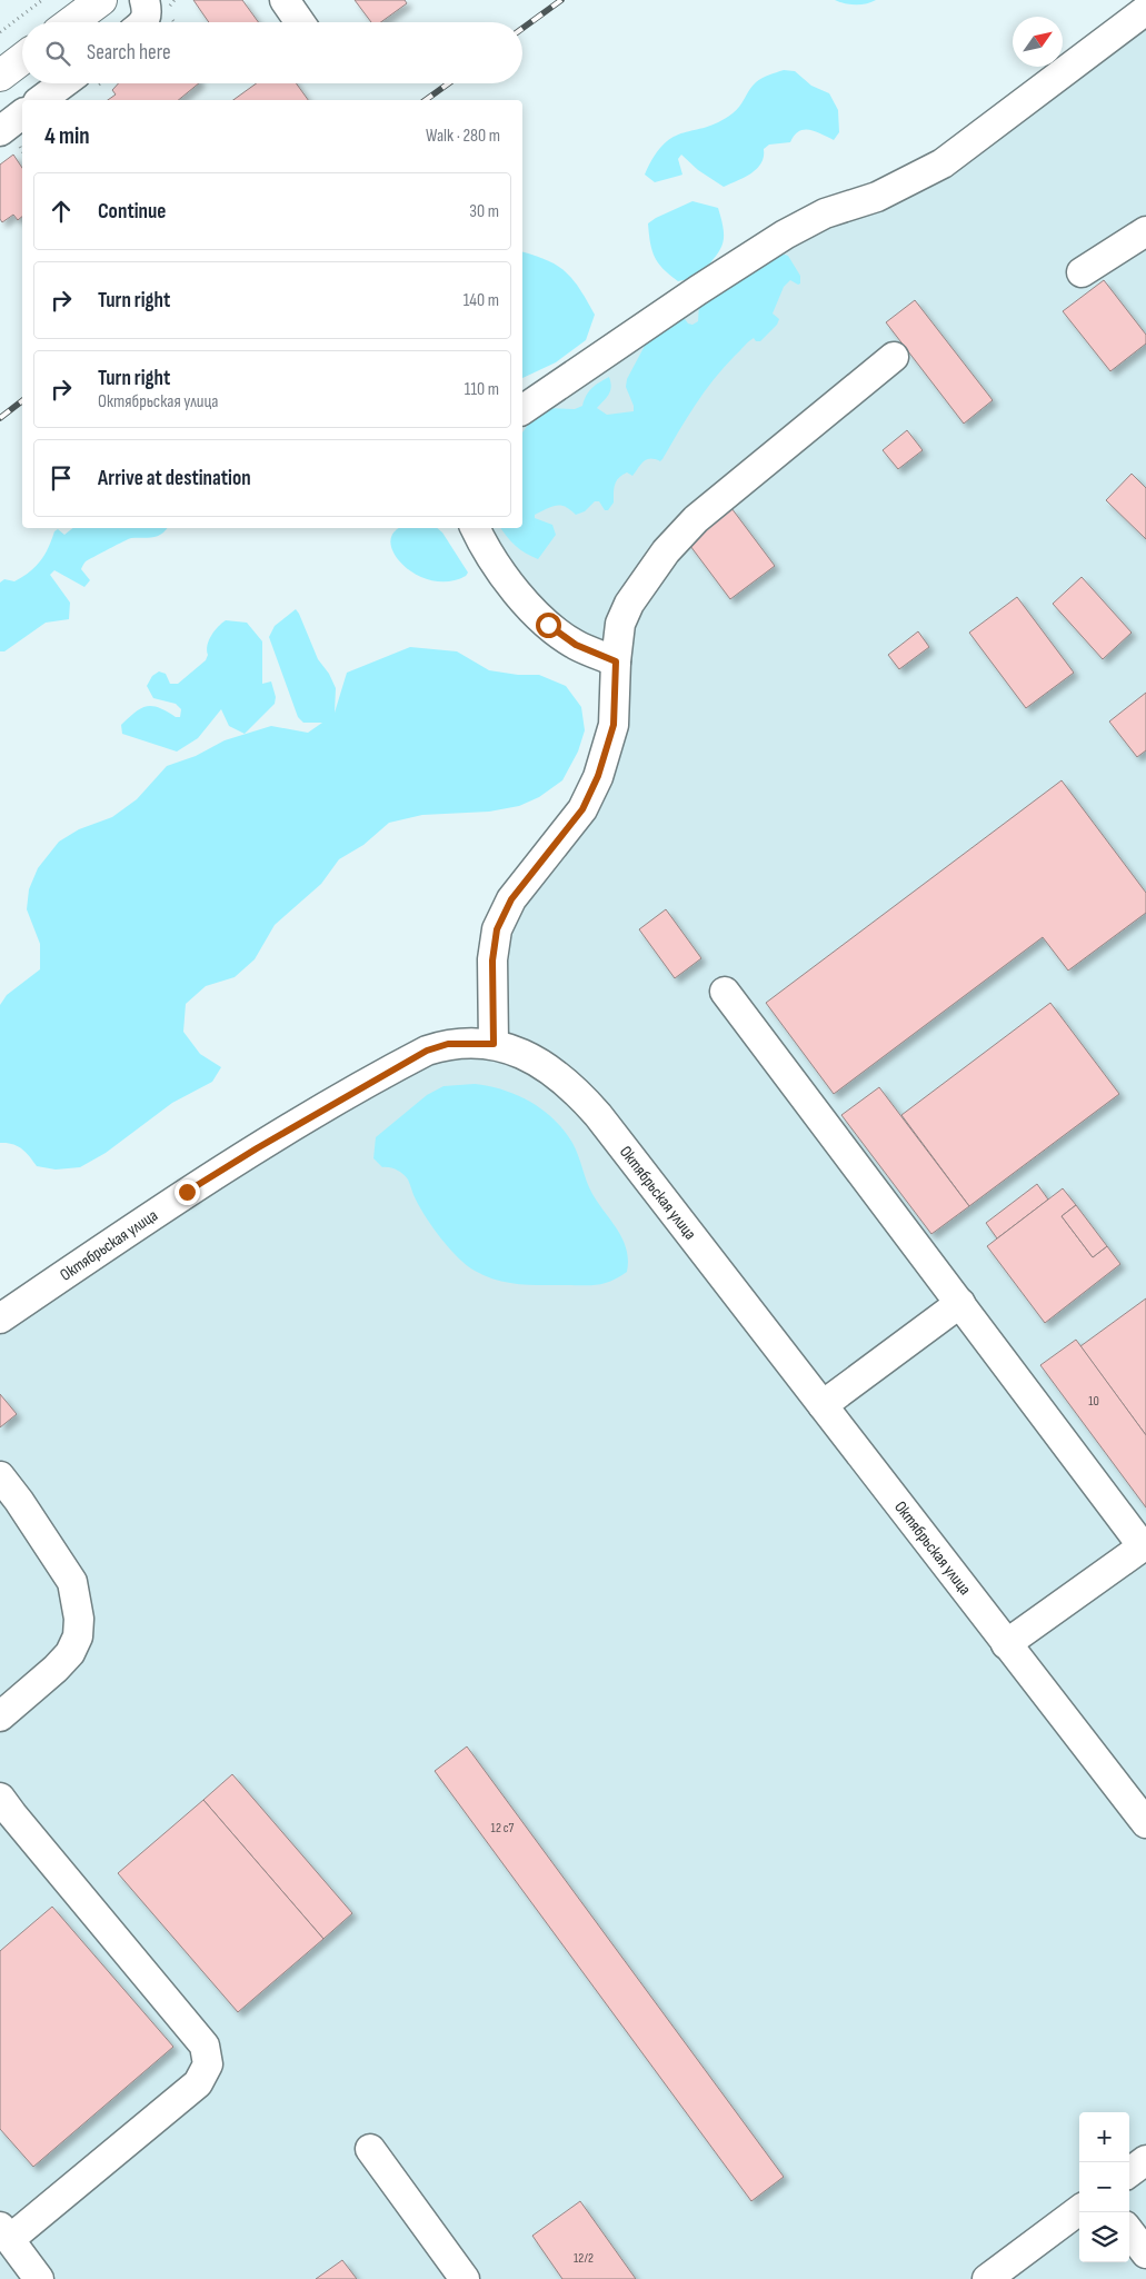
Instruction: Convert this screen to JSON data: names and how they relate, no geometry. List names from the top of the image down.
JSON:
{
  "streets": {
    "street": ["Октябрьская улица"]
  },
  "house_numbers": ["10", "12 с7", "12/2"],
  "north": "top right",
  "page": {
    "search": "Search here",
    "heading": ["4 min", "Walk · 280 m"],
    "list": [
      ["Continue", "30 m"],
      ["Turn right", "140 m"],
      ["Turn right", "Октябрьская улица", "110 m"],
      "Arrive at destination"
    ],
    "map_buttons": ["+", "−"]
  }
}
